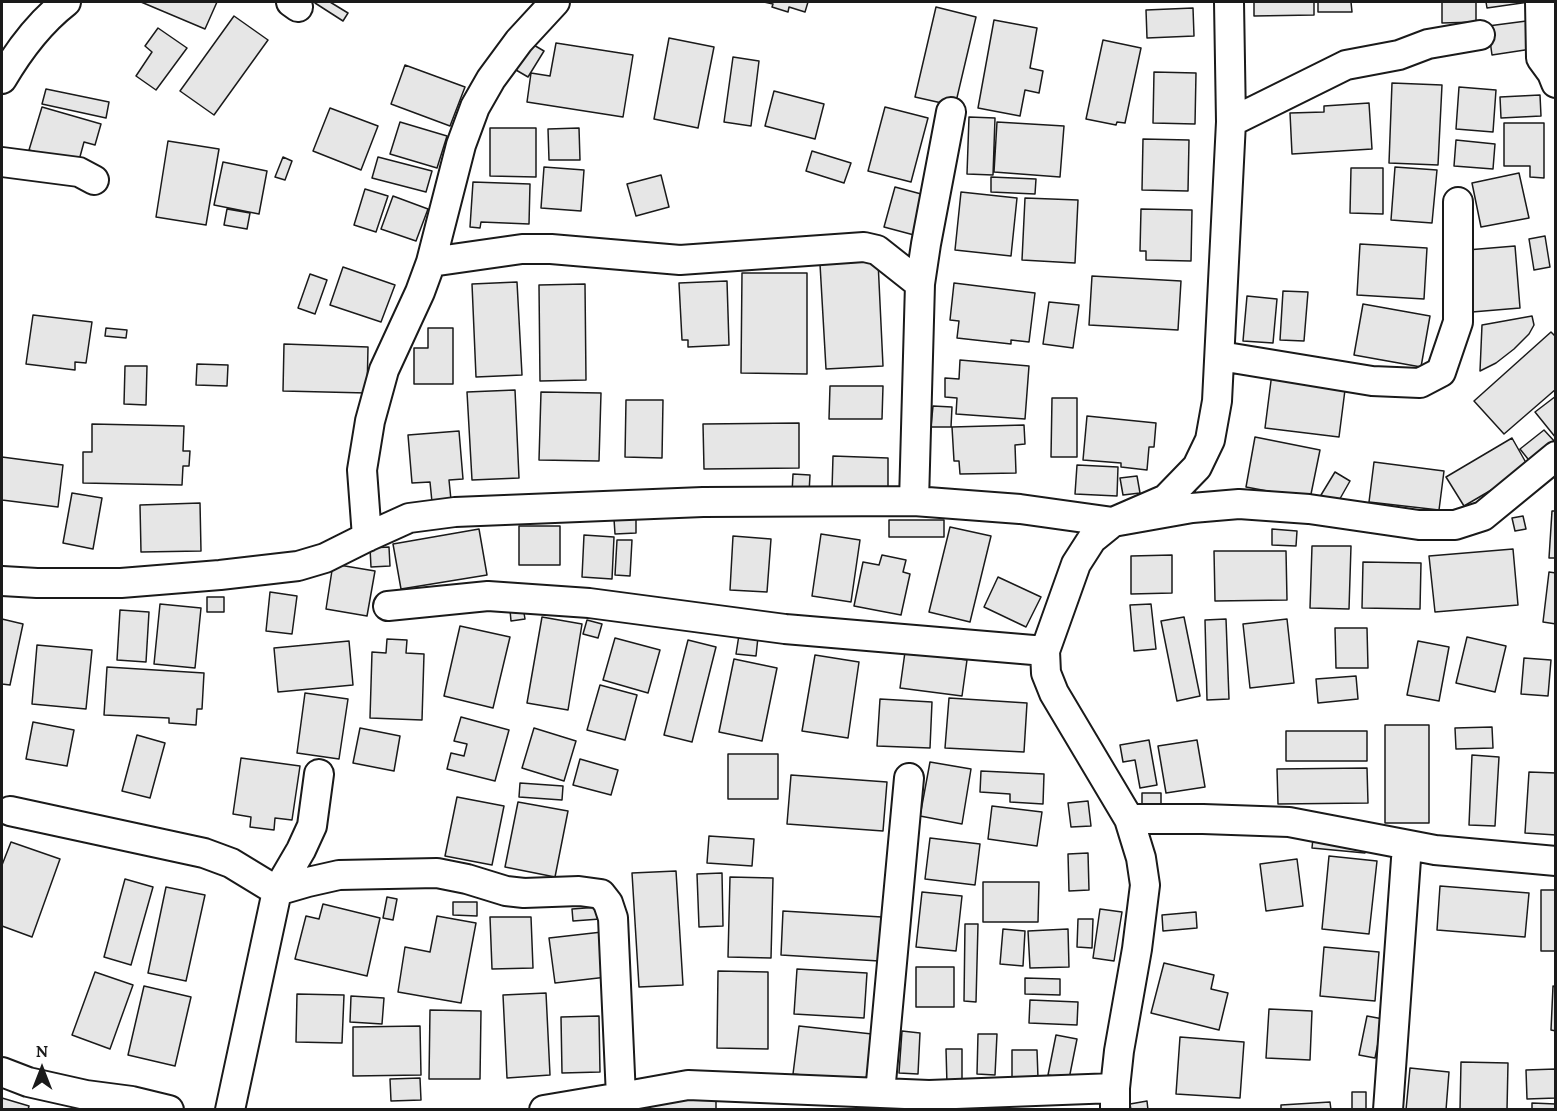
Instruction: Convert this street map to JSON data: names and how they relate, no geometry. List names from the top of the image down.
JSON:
{
  "north": "top"
}
